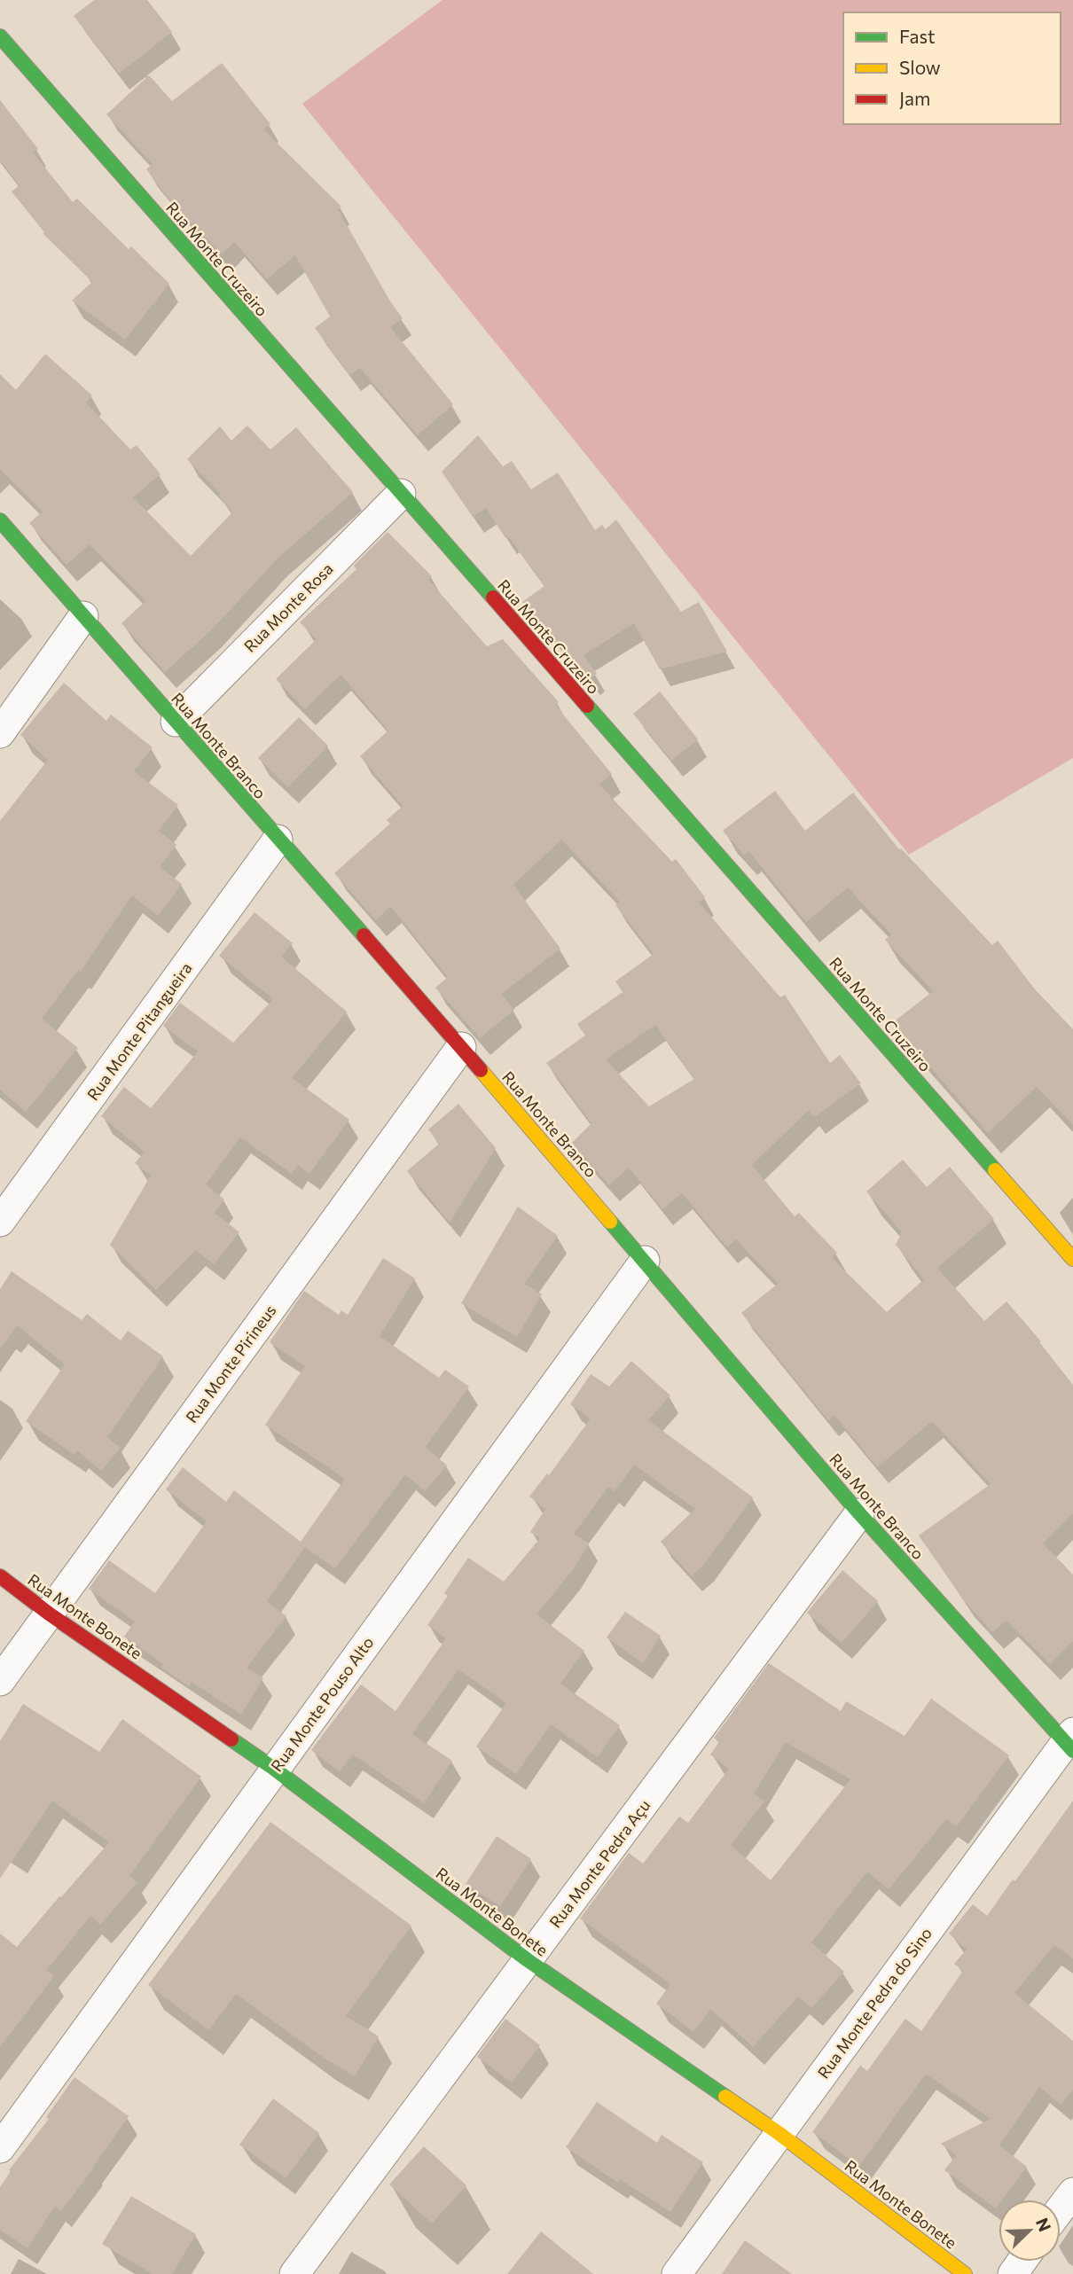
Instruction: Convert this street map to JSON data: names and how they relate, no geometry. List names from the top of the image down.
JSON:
{
  "streets": {
    "street": [
      "Rua Monte Cruzeiro",
      "Rua Monte Rosa",
      "Rua Monte Branco",
      "Rua Monte Pitangueira",
      "Rua Monte Pirineus",
      "Rua Monte Bonete",
      "Rua Monte Pouso Alto",
      "Rua Monte Pedra Açu",
      "Rua Monte Pedra do Sino"
    ]
  },
  "crossings": [
    ["Rua Monte Cruzeiro", "Rua Monte Rosa"],
    ["Rua Monte Rosa", "Rua Monte Branco"],
    ["Rua Monte Branco", "Rua Monte Pitangueira"],
    ["Rua Monte Branco", "Rua Monte Pirineus"],
    ["Rua Monte Branco", "Rua Monte Pouso Alto"],
    ["Rua Monte Branco", "Rua Monte Pedra Açu"],
    ["Rua Monte Branco", "Rua Monte Pedra do Sino"],
    ["Rua Monte Pirineus", "Rua Monte Bonete"],
    ["Rua Monte Bonete", "Rua Monte Pouso Alto"],
    ["Rua Monte Bonete", "Rua Monte Pedra Açu"],
    ["Rua Monte Bonete", "Rua Monte Pedra do Sino"]
  ],
  "legend": ["Fast", "Slow", "Jam"],
  "north": "top right"
}
